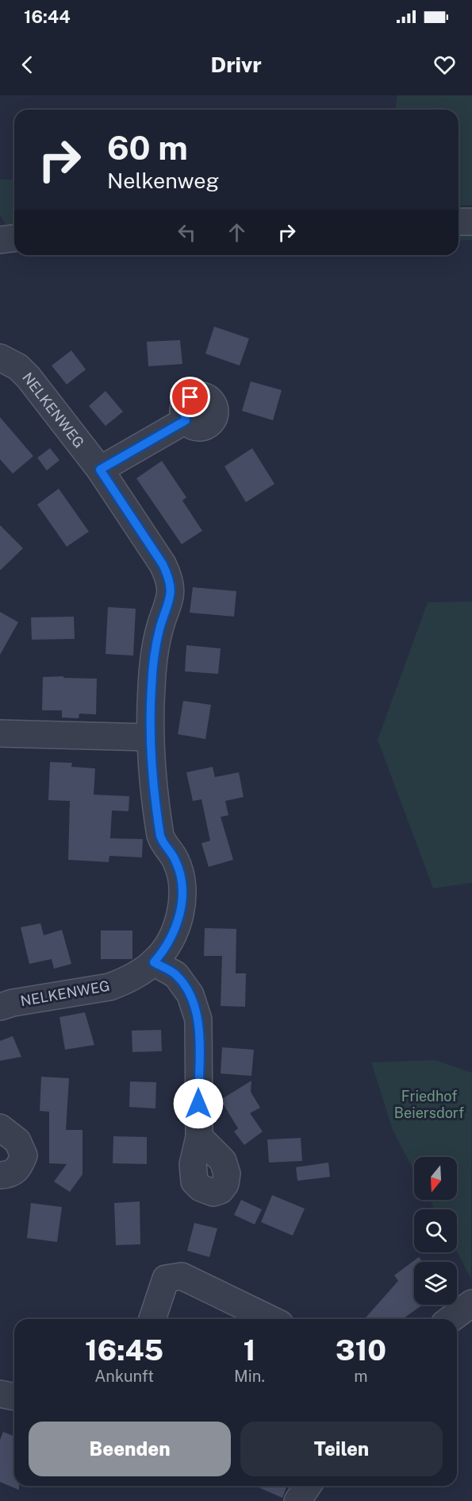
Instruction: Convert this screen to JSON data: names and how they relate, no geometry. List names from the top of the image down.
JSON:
{
  "streets": {
    "street": ["NELKENWEG"]
  },
  "parks": ["Friedhof Beiersdorf"],
  "north": "bottom",
  "page": {
    "status": "16:44",
    "header": "Drivr",
    "turn": ["60 m", "Nelkenweg"],
    "eta": [
      "16:45",
      "Ankunft",
      "1",
      "Min.",
      "310",
      "m"
    ],
    "buttons": ["Beenden", "Teilen"]
  }
}
